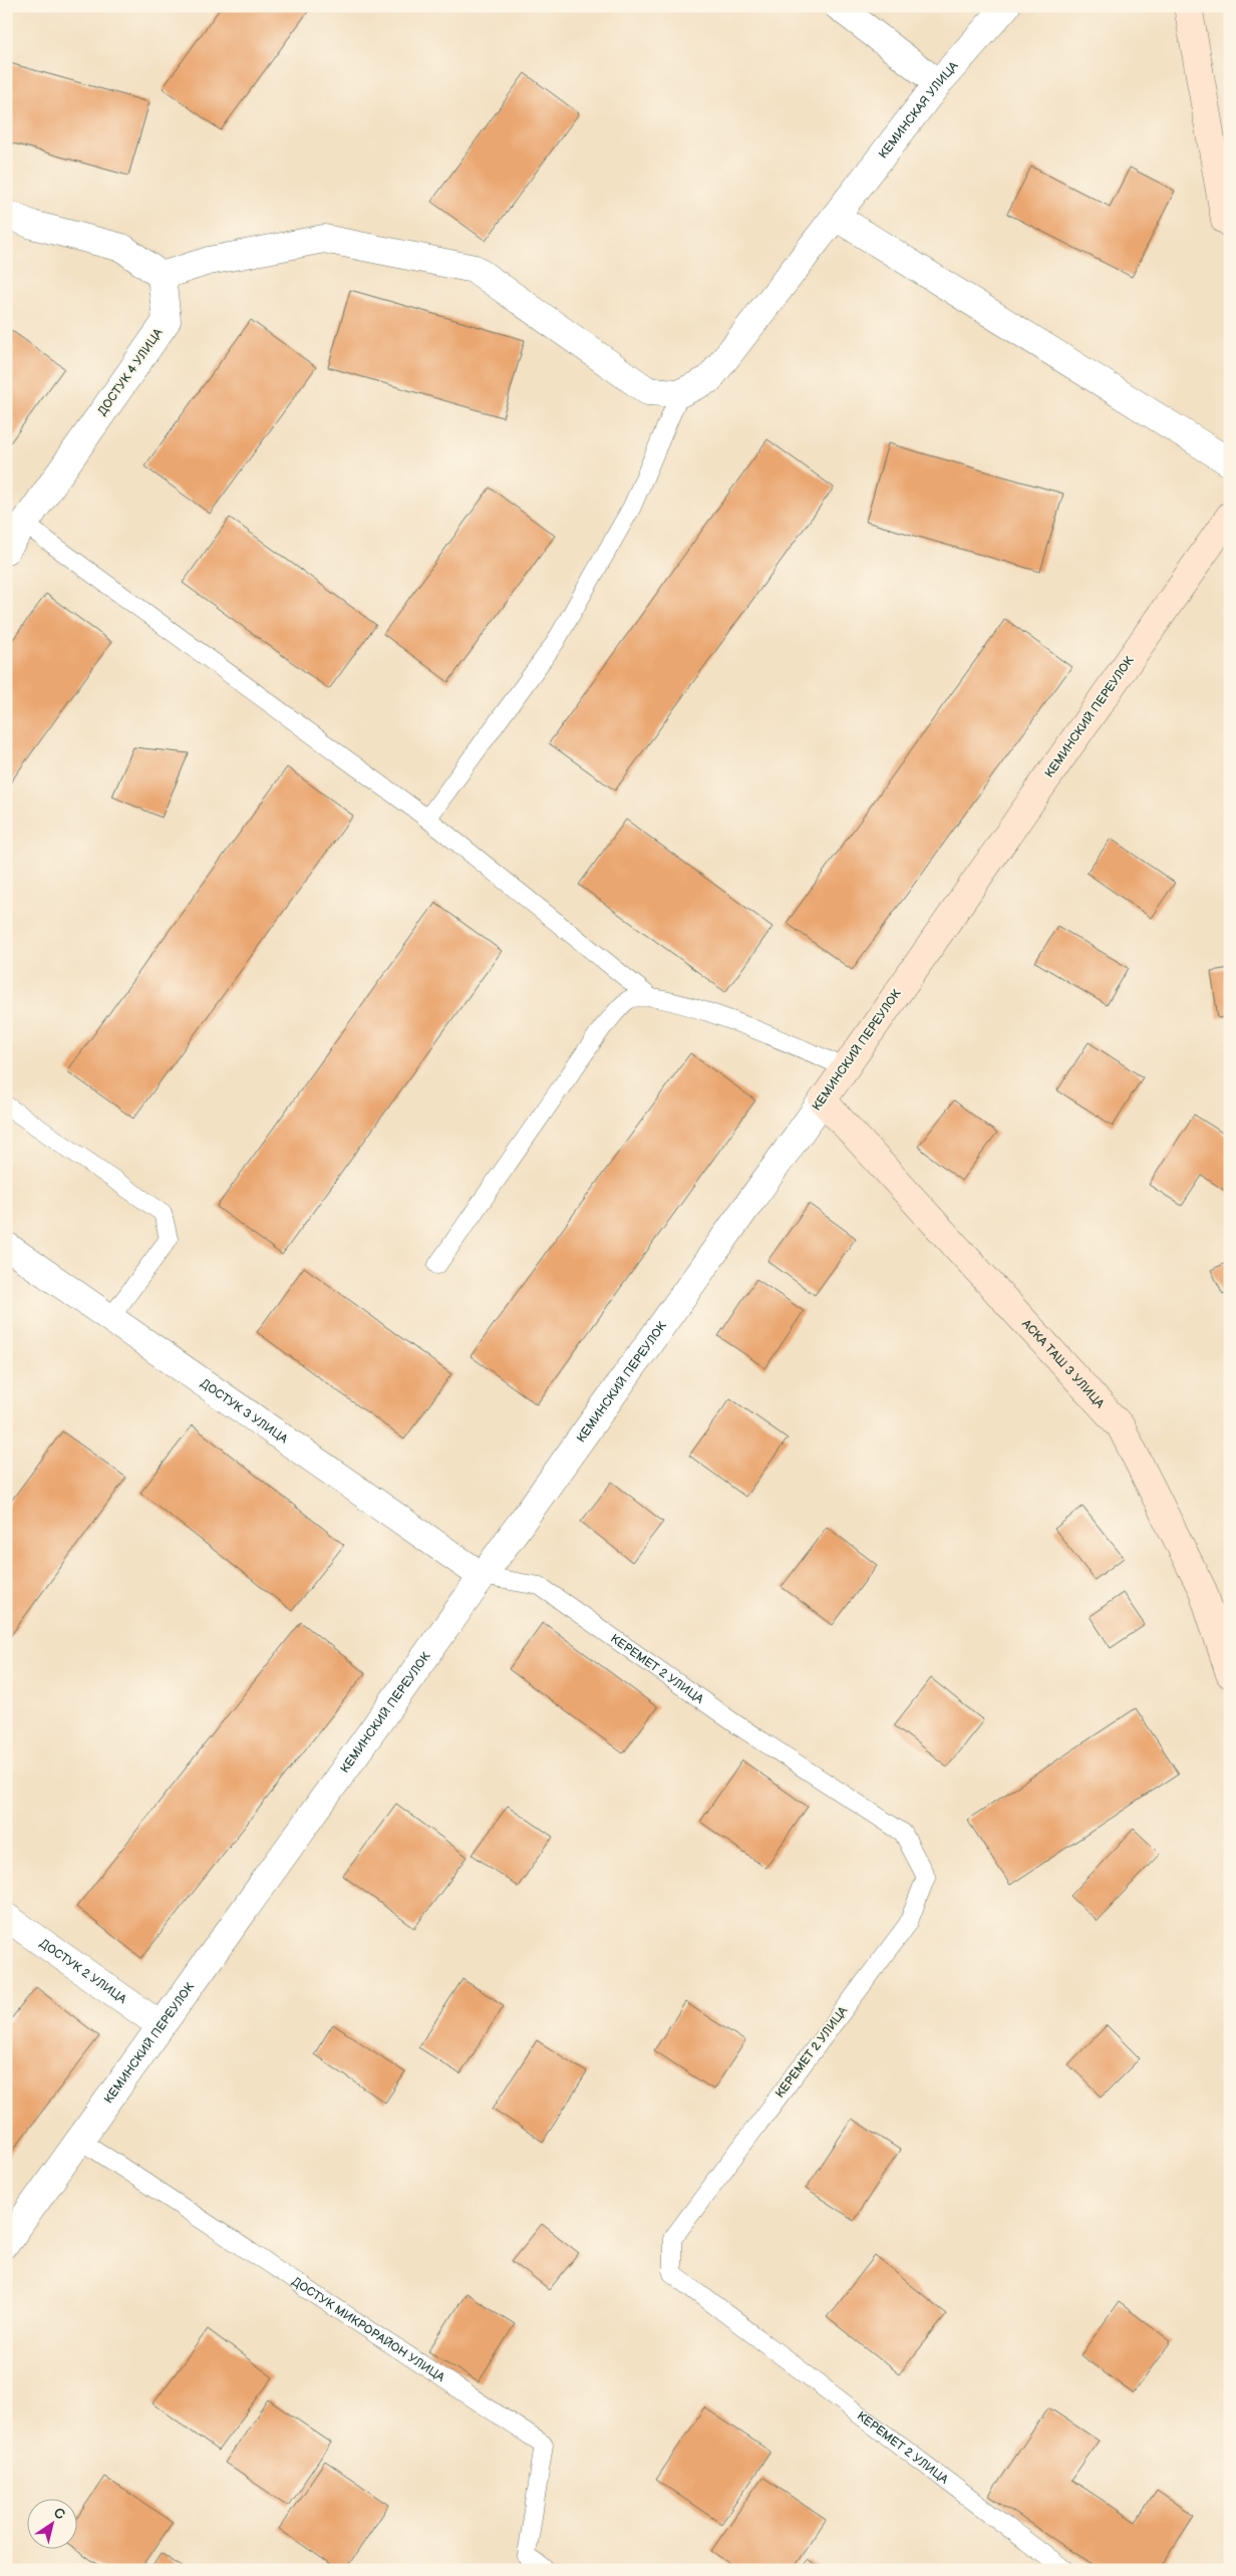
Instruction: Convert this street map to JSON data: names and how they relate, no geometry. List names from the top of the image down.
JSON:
{
  "streets": {
    "street": [
      "КЕМИНСКАЯ УЛИЦА",
      "ДОСТУК 4 УЛИЦА",
      "КЕМИНСКИЙ ПЕРЕУЛОК",
      "АСКА ТАШ 3 УЛИЦА",
      "ДОСТУК 3 УЛИЦА",
      "ДОСТУК 2 УЛИЦА"
    ],
    "lane": ["КЕРЕМЕТ 2 УЛИЦА", "ДОСТУК МИКРОРАЙОН УЛИЦА"]
  },
  "crossings": [
    ["КЕМИНСКИЙ ПЕРЕУЛОК", "АСКА ТАШ 3 УЛИЦА"],
    ["КЕМИНСКИЙ ПЕРЕУЛОК", "ДОСТУК 3 УЛИЦА"],
    ["КЕМИНСКИЙ ПЕРЕУЛОК", "КЕРЕМЕТ 2 УЛИЦА"],
    ["КЕМИНСКИЙ ПЕРЕУЛОК", "ДОСТУК 2 УЛИЦА"],
    ["КЕМИНСКИЙ ПЕРЕУЛОК", "ДОСТУК МИКРОРАЙОН УЛИЦА"],
    ["ДОСТУК 3 УЛИЦА", "КЕРЕМЕТ 2 УЛИЦА"]
  ],
  "north": "top right"
}
